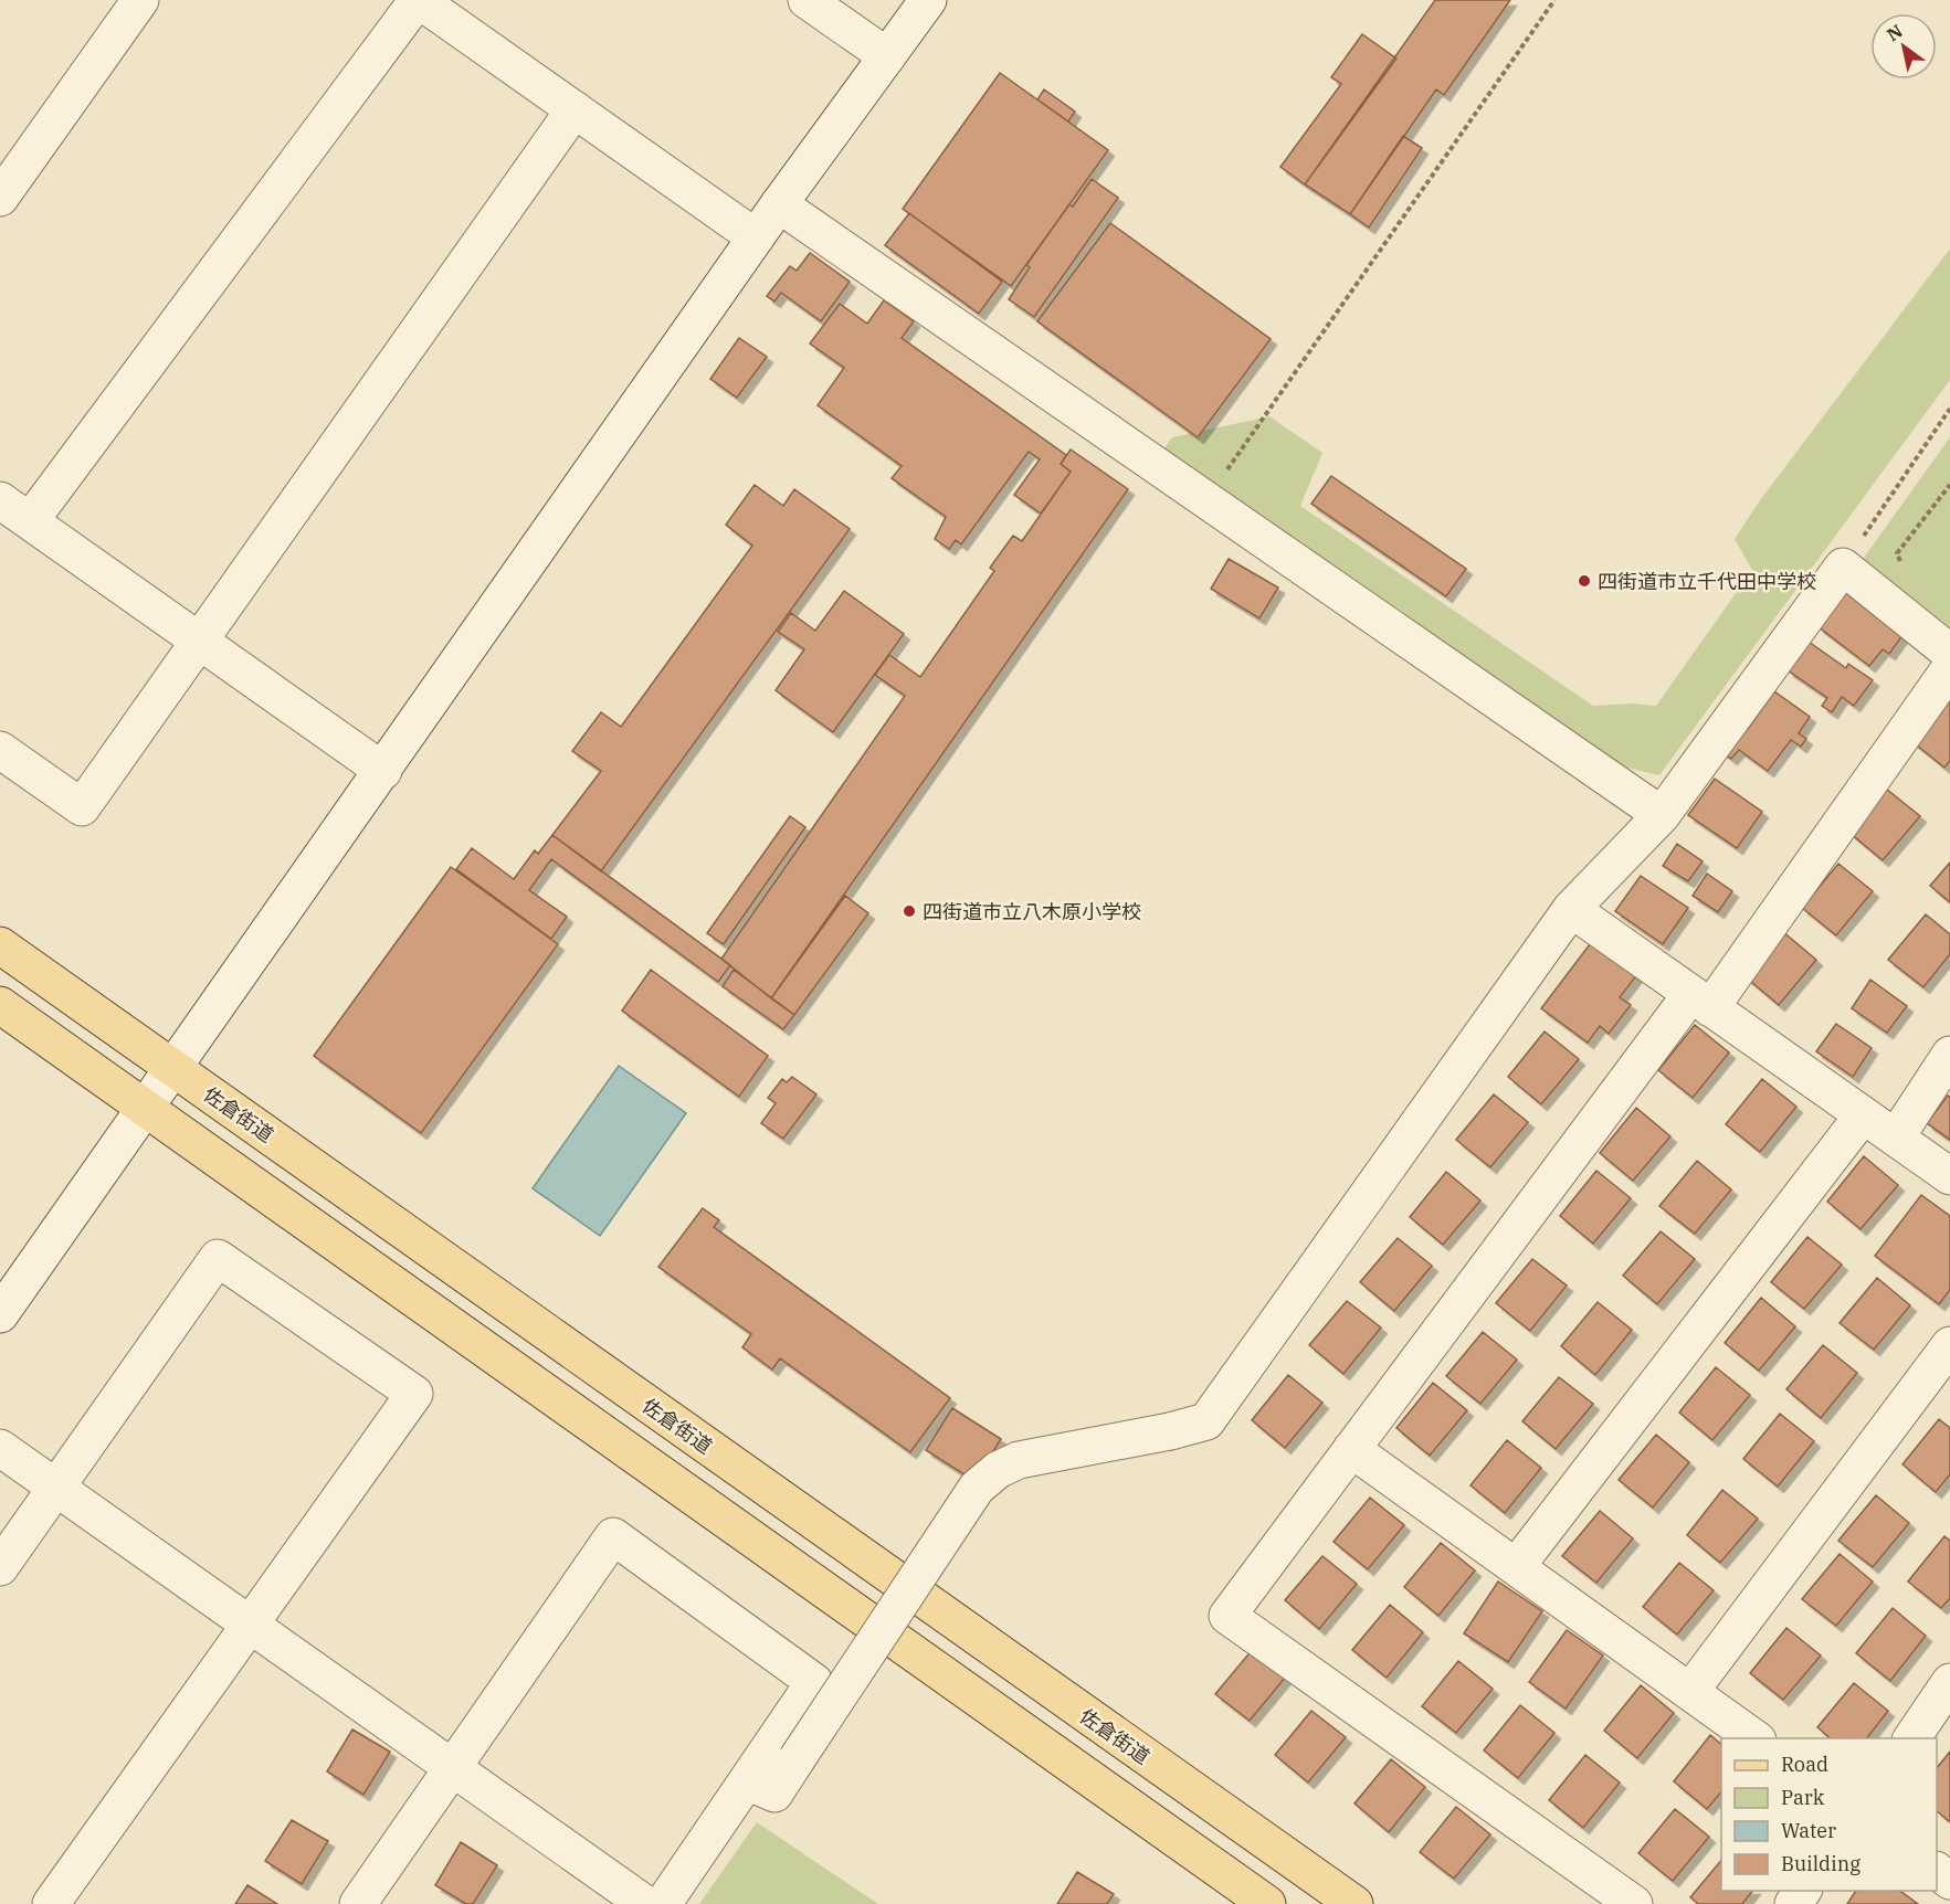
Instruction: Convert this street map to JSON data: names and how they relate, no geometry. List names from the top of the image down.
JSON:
{
  "streets": {
    "main road": ["佐倉街道"]
  },
  "places": ["四街道市立千代田中学校", "四街道市立八木原小学校"],
  "legend": [
    "Road",
    "Park",
    "Water",
    "Building"
  ],
  "north": "top left"
}
